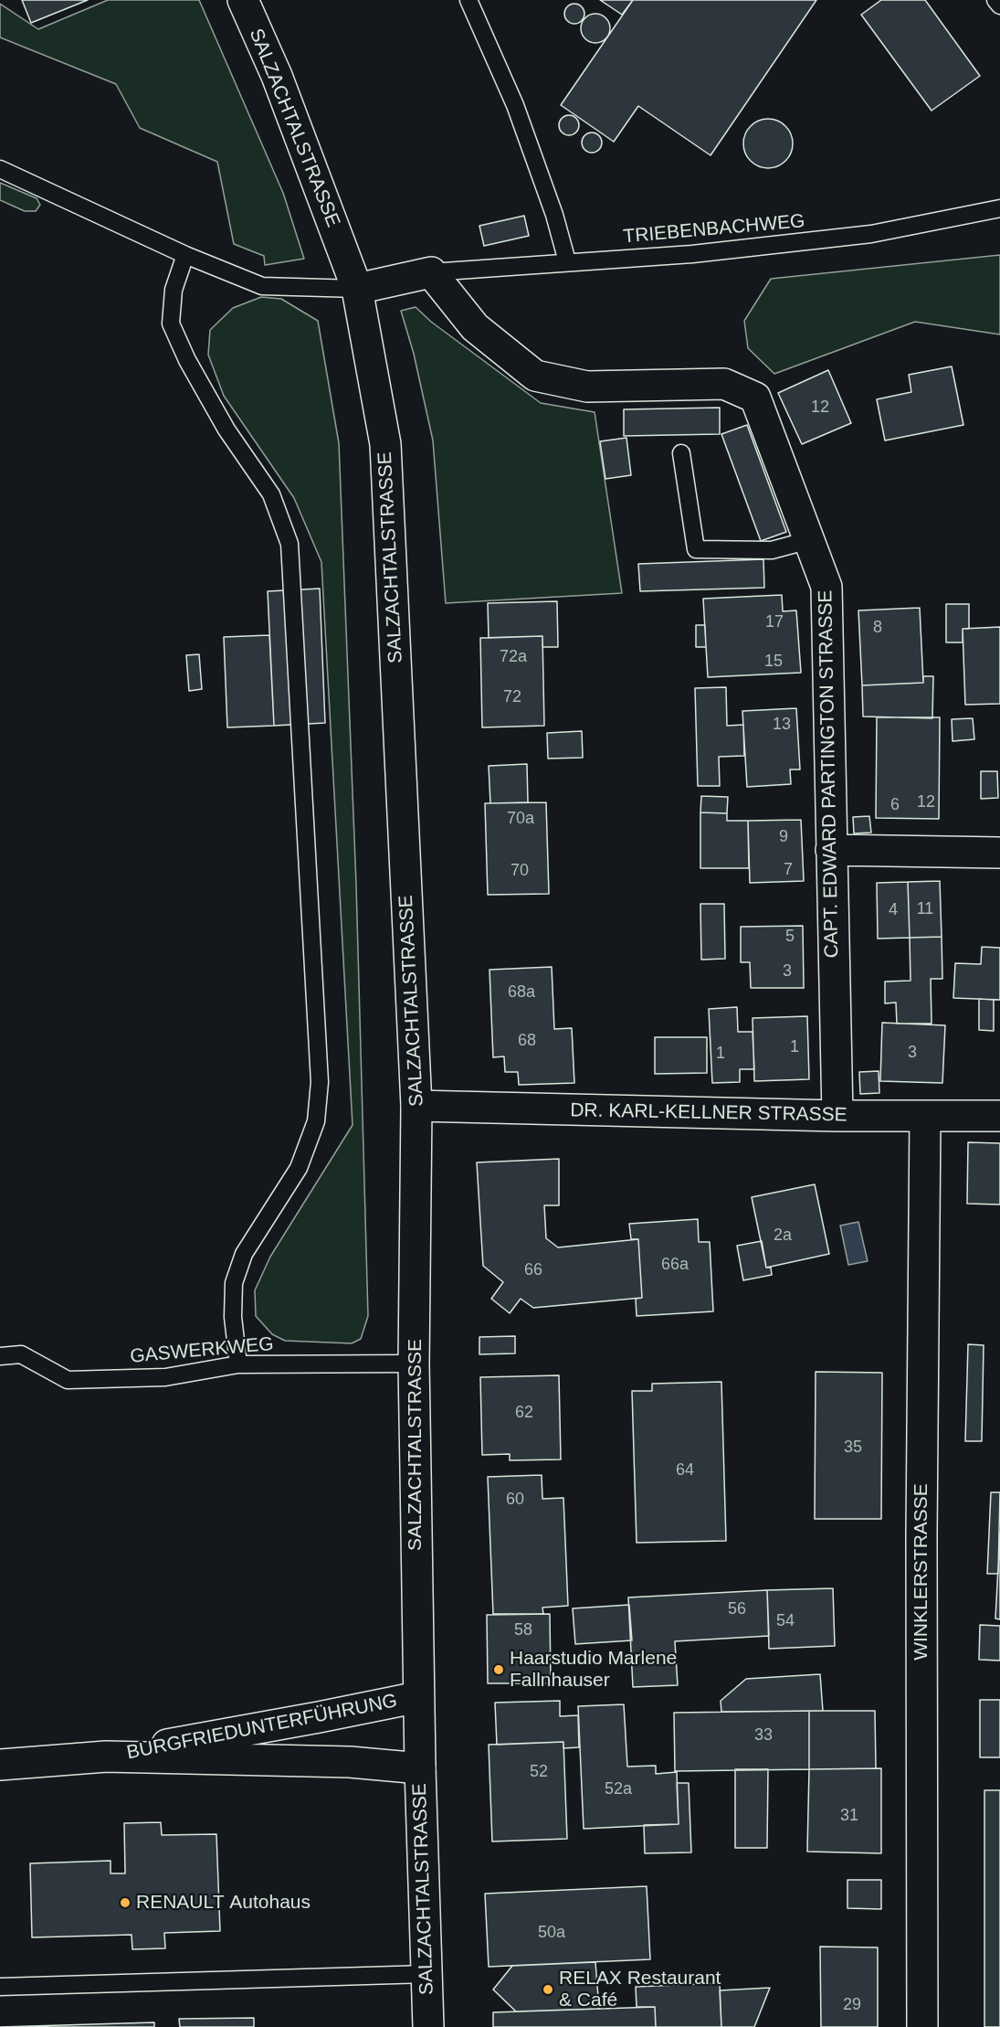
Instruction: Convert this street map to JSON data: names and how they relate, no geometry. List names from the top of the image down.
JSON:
{
  "streets": {
    "street": [
      "SALZACHTALSTRASSE",
      "CAPT. EDWARD PARTINGTON STRASSE",
      "DR. KARL-KELLNER STRASSE",
      "WINKLERSTRASSE",
      "BURGFRIEDUNTERFÜHRUNG"
    ],
    "lane": ["TRIEBENBACHWEG", "GASWERKWEG"]
  },
  "crossings": [
    ["SALZACHTALSTRASSE", "DR. KARL-KELLNER STRASSE"],
    ["SALZACHTALSTRASSE", "GASWERKWEG"],
    ["SALZACHTALSTRASSE", "BURGFRIEDUNTERFÜHRUNG"],
    ["TRIEBENBACHWEG", "CAPT. EDWARD PARTINGTON STRASSE"],
    ["CAPT. EDWARD PARTINGTON STRASSE", "DR. KARL-KELLNER STRASSE"],
    ["DR. KARL-KELLNER STRASSE", "WINKLERSTRASSE"]
  ],
  "places": ["Haarstudio Marlene Fallnhauser", "RENAULT Autohaus", "RELAX Restaurant & Café"],
  "house_numbers": [
    "12",
    "17",
    "8",
    "72a",
    "15",
    "72",
    "13",
    "12",
    "6",
    "70a",
    "9",
    "7",
    "70",
    "11",
    "4",
    "5",
    "3",
    "68a",
    "68",
    "1",
    "3",
    "1",
    "2a",
    "66a",
    "66",
    "62",
    "35",
    "64",
    "60",
    "56",
    "54",
    "58",
    "33",
    "52",
    "52a",
    "31",
    "50a",
    "29"
  ]
}
